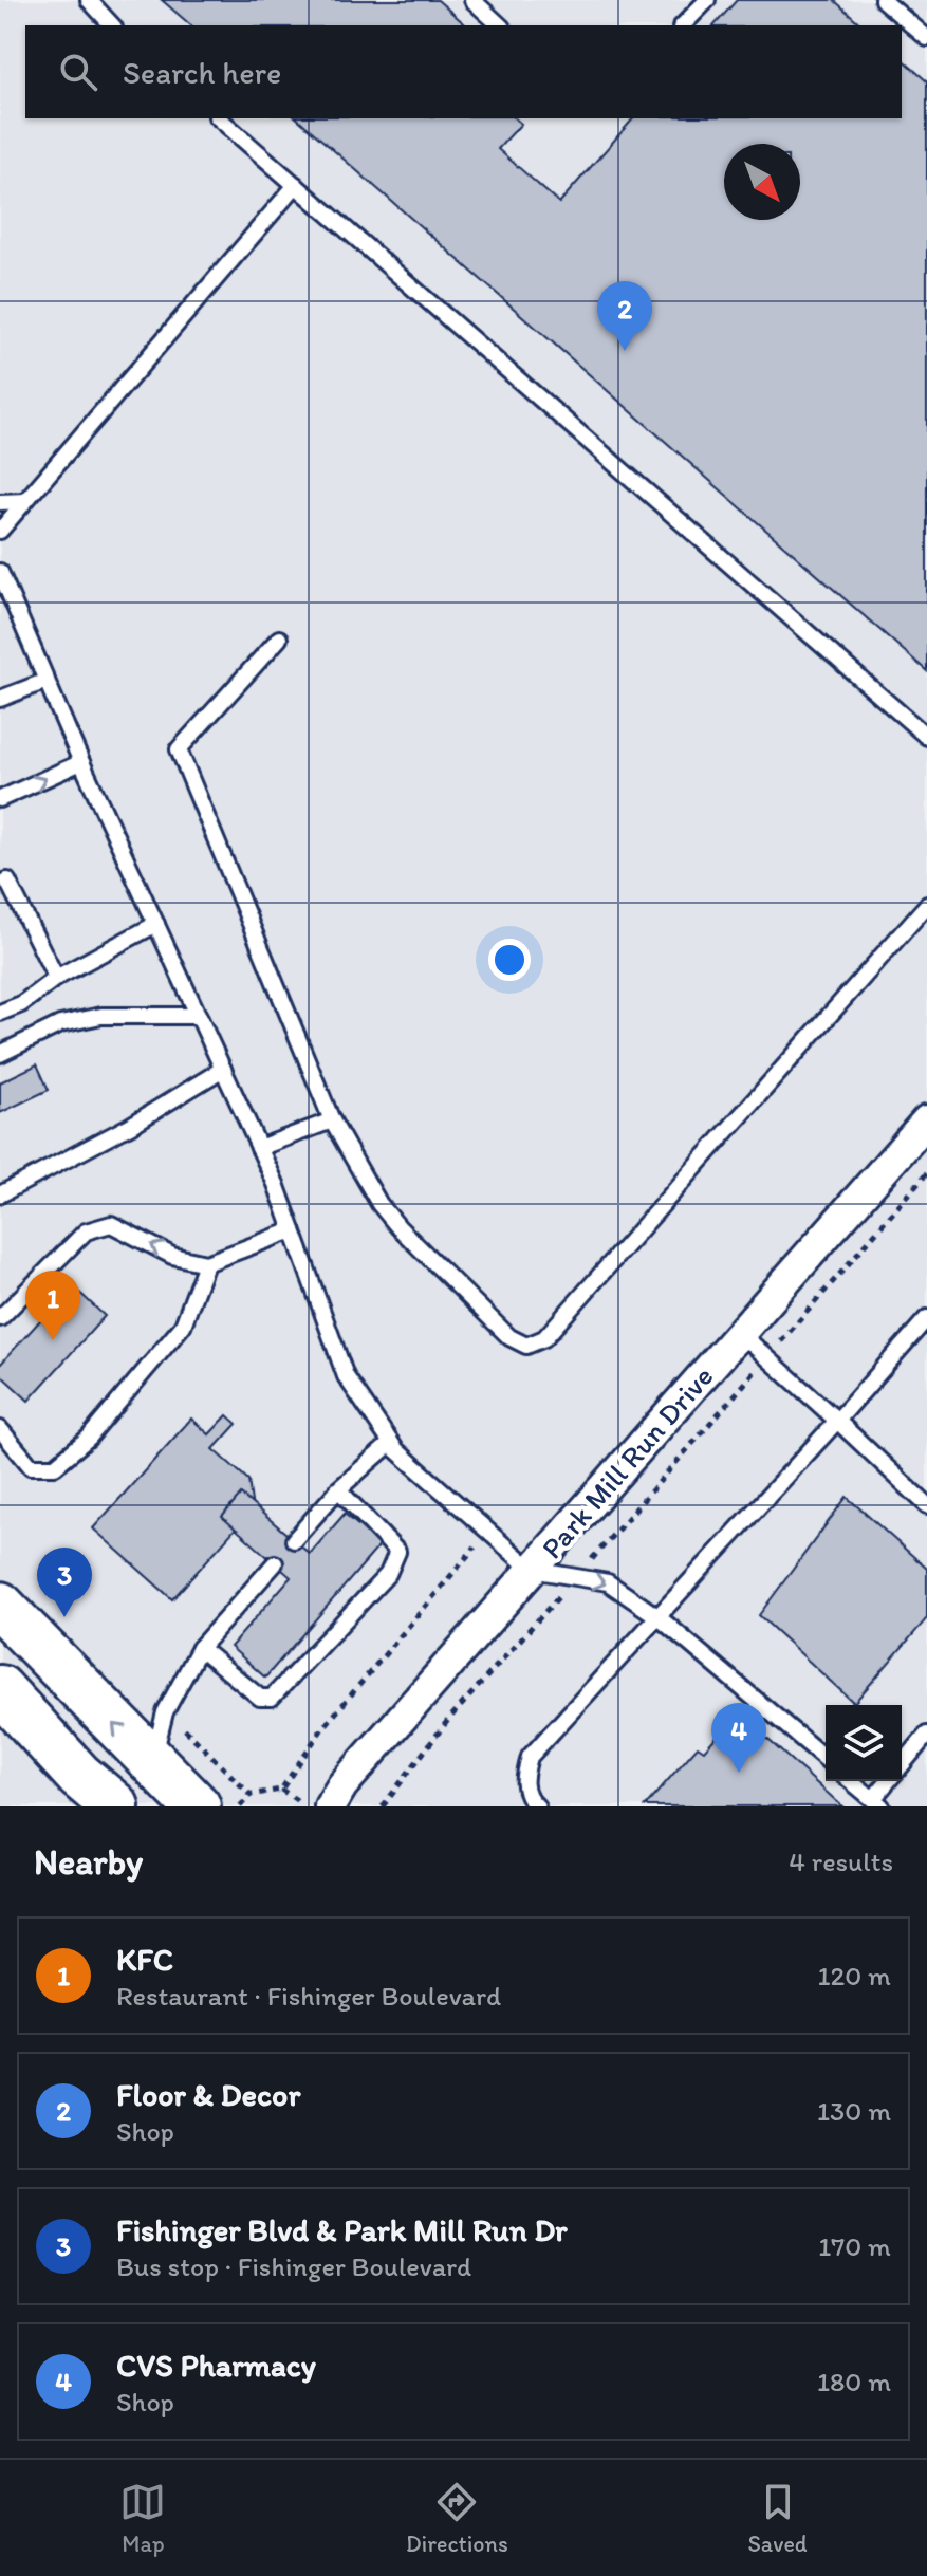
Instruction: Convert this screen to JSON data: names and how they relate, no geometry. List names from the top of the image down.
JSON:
{
  "streets": {
    "street": ["Park Mill Run Drive"]
  },
  "north": "bottom right",
  "page": {
    "search": "Search here",
    "pins": [
      "2",
      "1",
      "3",
      "4"
    ],
    "heading": ["Nearby", "4 results"],
    "list": [
      {
        "mark": "1",
        "name": "KFC",
        "note": "Restaurant · Fishinger Boulevard",
        "value": "120 m"
      },
      {
        "mark": "2",
        "name": "Floor & Decor",
        "note": "Shop",
        "value": "130 m"
      },
      {
        "mark": "3",
        "name": "Fishinger Blvd & Park Mill Run Dr",
        "note": "Bus stop · Fishinger Boulevard",
        "value": "170 m"
      },
      {
        "mark": "4",
        "name": "CVS Pharmacy",
        "note": "Shop",
        "value": "180 m"
      }
    ],
    "nav": ["Map", "Directions", "Saved"]
  }
}
